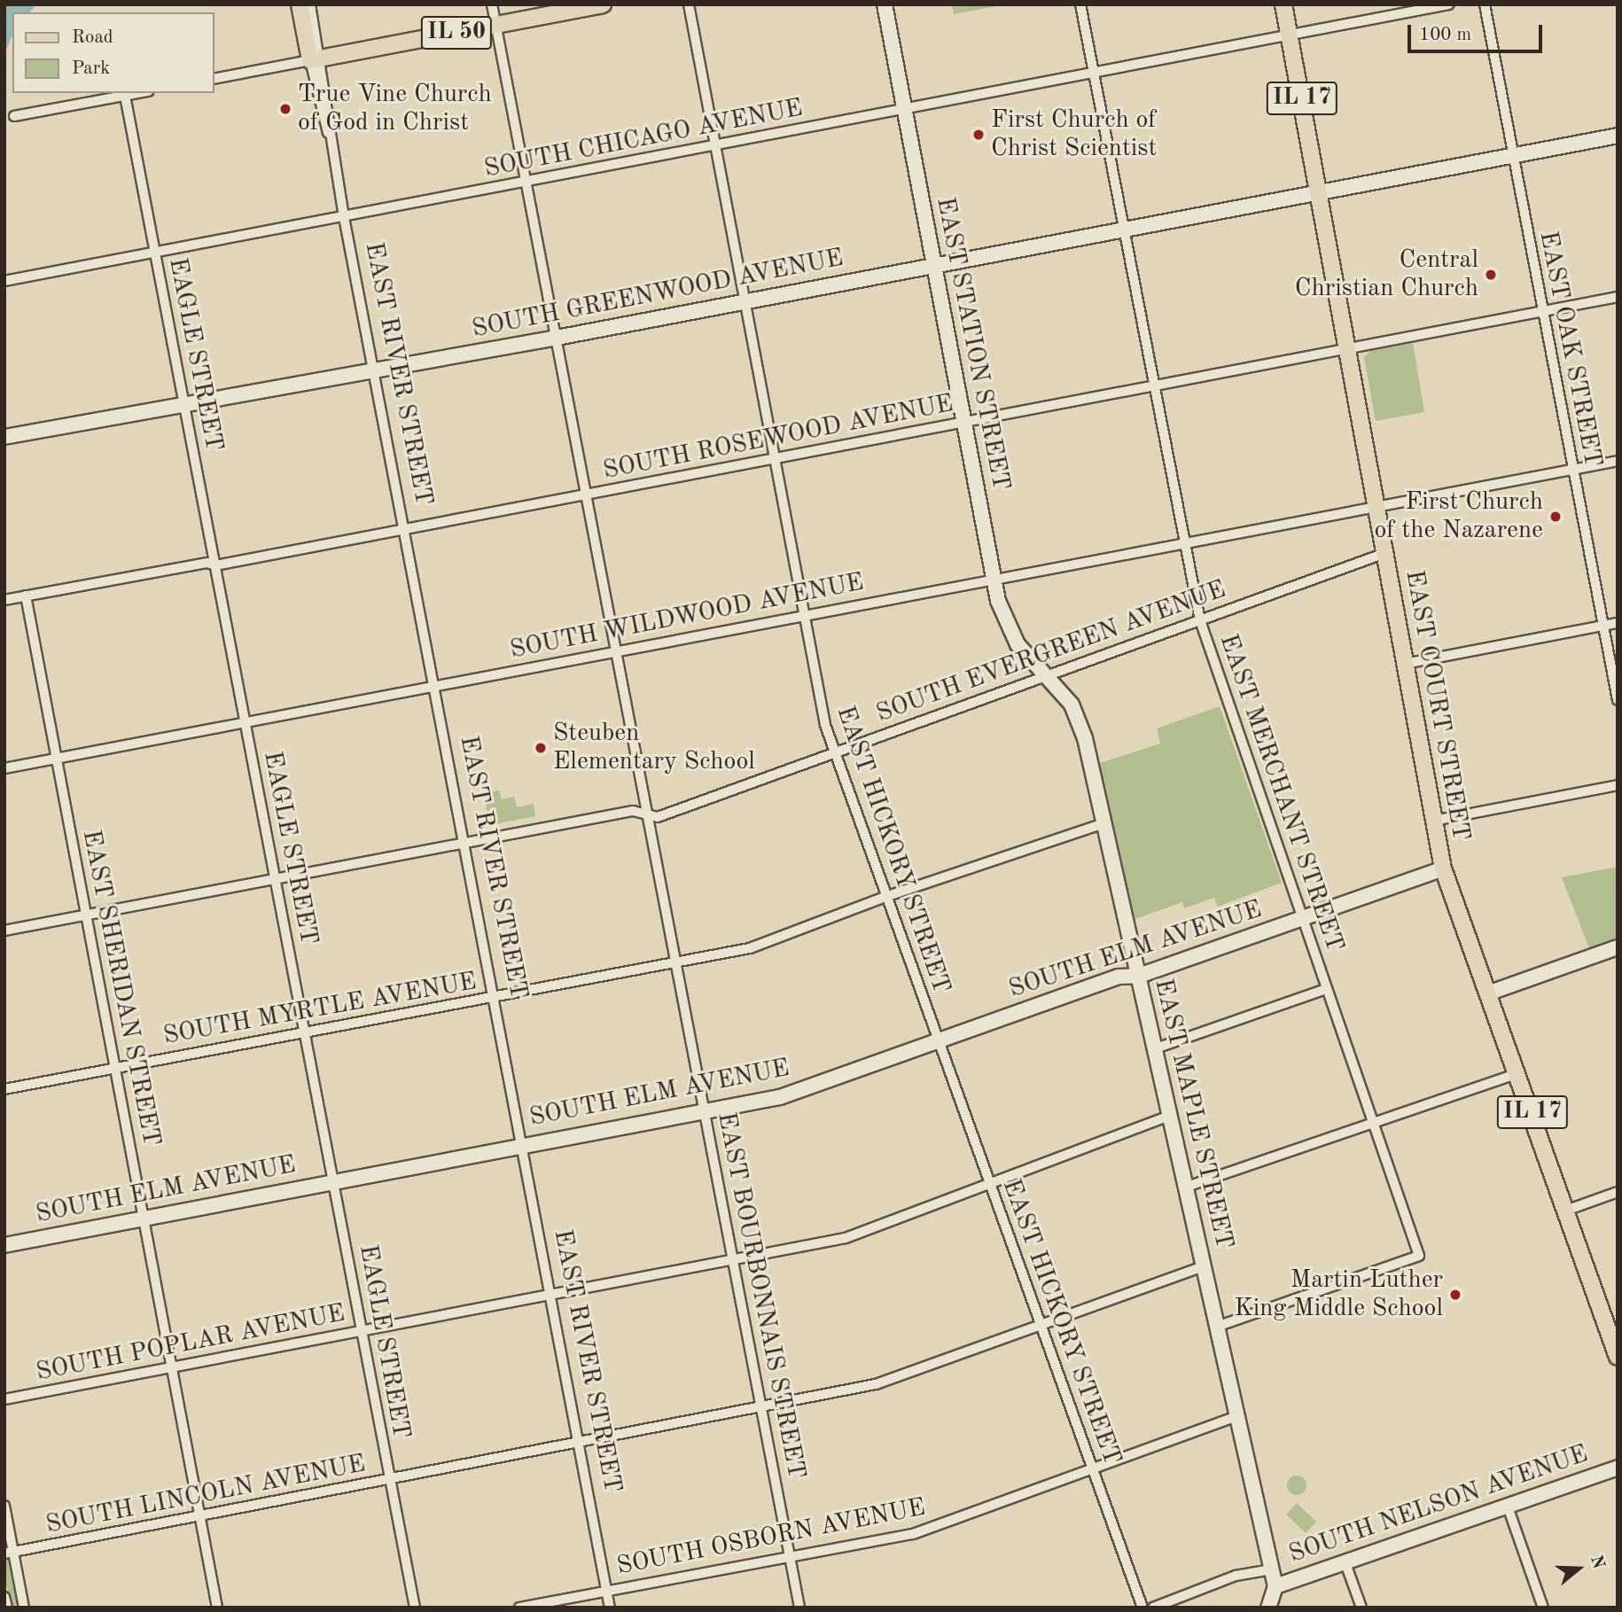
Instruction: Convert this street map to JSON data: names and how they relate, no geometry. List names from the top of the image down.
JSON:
{
  "streets": {
    "main road": [
      "IL 50",
      "IL 17",
      "EAST RIVER STREET",
      "EAST COURT STREET"
    ],
    "street": [
      "SOUTH CHICAGO AVENUE",
      "SOUTH GREENWOOD AVENUE",
      "EAST STATION STREET",
      "EAST OAK STREET",
      "EAGLE STREET",
      "SOUTH ROSEWOOD AVENUE",
      "SOUTH WILDWOOD AVENUE",
      "SOUTH EVERGREEN AVENUE",
      "EAST MERCHANT STREET",
      "EAST HICKORY STREET",
      "SOUTH ELM AVENUE",
      "EAST SHERIDAN STREET",
      "SOUTH MYRTLE AVENUE",
      "EAST MAPLE STREET",
      "EAST BOURBONNAIS STREET",
      "SOUTH POPLAR AVENUE",
      "SOUTH LINCOLN AVENUE",
      "SOUTH NELSON AVENUE",
      "SOUTH OSBORN AVENUE"
    ]
  },
  "crossings": [
    ["IL 50", "EAST RIVER STREET"],
    ["IL 50", "EAST BOURBONNAIS STREET"],
    ["SOUTH CHICAGO AVENUE", "EAST STATION STREET"],
    ["SOUTH CHICAGO AVENUE", "EAGLE STREET"],
    ["SOUTH CHICAGO AVENUE", "EAST RIVER STREET"],
    ["SOUTH CHICAGO AVENUE", "EAST COURT STREET"],
    ["SOUTH CHICAGO AVENUE", "EAST MERCHANT STREET"],
    ["SOUTH CHICAGO AVENUE", "EAST HICKORY STREET"],
    ["SOUTH CHICAGO AVENUE", "EAST BOURBONNAIS STREET"],
    ["SOUTH GREENWOOD AVENUE", "EAST STATION STREET"],
    ["SOUTH GREENWOOD AVENUE", "EAST OAK STREET"],
    ["SOUTH GREENWOOD AVENUE", "EAGLE STREET"],
    ["SOUTH GREENWOOD AVENUE", "EAST RIVER STREET"],
    ["SOUTH GREENWOOD AVENUE", "EAST COURT STREET"],
    ["SOUTH GREENWOOD AVENUE", "EAST MERCHANT STREET"],
    ["SOUTH GREENWOOD AVENUE", "EAST HICKORY STREET"],
    ["SOUTH GREENWOOD AVENUE", "EAST BOURBONNAIS STREET"],
    ["EAST STATION STREET", "SOUTH ROSEWOOD AVENUE"],
    ["EAST STATION STREET", "SOUTH WILDWOOD AVENUE"],
    ["EAST STATION STREET", "SOUTH EVERGREEN AVENUE"],
    ["EAST STATION STREET", "EAST MAPLE STREET"],
    ["EAST OAK STREET", "SOUTH ROSEWOOD AVENUE"],
    ["EAST OAK STREET", "SOUTH WILDWOOD AVENUE"],
    ["EAGLE STREET", "SOUTH ROSEWOOD AVENUE"],
    ["EAGLE STREET", "SOUTH WILDWOOD AVENUE"],
    ["EAGLE STREET", "SOUTH EVERGREEN AVENUE"],
    ["EAGLE STREET", "SOUTH ELM AVENUE"],
    ["EAGLE STREET", "SOUTH MYRTLE AVENUE"],
    ["EAGLE STREET", "SOUTH POPLAR AVENUE"],
    ["EAGLE STREET", "SOUTH LINCOLN AVENUE"],
    ["EAST RIVER STREET", "SOUTH ROSEWOOD AVENUE"],
    ["EAST RIVER STREET", "SOUTH WILDWOOD AVENUE"],
    ["EAST RIVER STREET", "SOUTH EVERGREEN AVENUE"],
    ["EAST RIVER STREET", "SOUTH ELM AVENUE"],
    ["EAST RIVER STREET", "SOUTH MYRTLE AVENUE"],
    ["EAST RIVER STREET", "SOUTH POPLAR AVENUE"],
    ["EAST RIVER STREET", "SOUTH LINCOLN AVENUE"],
    ["EAST RIVER STREET", "SOUTH OSBORN AVENUE"],
    ["SOUTH ROSEWOOD AVENUE", "EAST COURT STREET"],
    ["SOUTH ROSEWOOD AVENUE", "EAST MERCHANT STREET"],
    ["SOUTH ROSEWOOD AVENUE", "EAST HICKORY STREET"],
    ["SOUTH ROSEWOOD AVENUE", "EAST SHERIDAN STREET"],
    ["SOUTH ROSEWOOD AVENUE", "EAST BOURBONNAIS STREET"],
    ["SOUTH WILDWOOD AVENUE", "EAST COURT STREET"],
    ["SOUTH WILDWOOD AVENUE", "EAST MERCHANT STREET"],
    ["SOUTH WILDWOOD AVENUE", "EAST HICKORY STREET"],
    ["SOUTH WILDWOOD AVENUE", "EAST SHERIDAN STREET"],
    ["SOUTH WILDWOOD AVENUE", "EAST BOURBONNAIS STREET"],
    ["SOUTH EVERGREEN AVENUE", "EAST COURT STREET"],
    ["SOUTH EVERGREEN AVENUE", "EAST MERCHANT STREET"],
    ["SOUTH EVERGREEN AVENUE", "EAST HICKORY STREET"],
    ["SOUTH EVERGREEN AVENUE", "EAST SHERIDAN STREET"],
    ["SOUTH EVERGREEN AVENUE", "EAST MAPLE STREET"],
    ["SOUTH EVERGREEN AVENUE", "EAST BOURBONNAIS STREET"],
    ["EAST COURT STREET", "SOUTH ELM AVENUE"],
    ["EAST MERCHANT STREET", "SOUTH ELM AVENUE"],
    ["EAST MERCHANT STREET", "EAST MAPLE STREET"],
    ["EAST HICKORY STREET", "SOUTH ELM AVENUE"],
    ["EAST HICKORY STREET", "SOUTH MYRTLE AVENUE"],
    ["EAST HICKORY STREET", "SOUTH POPLAR AVENUE"],
    ["EAST HICKORY STREET", "SOUTH LINCOLN AVENUE"],
    ["EAST HICKORY STREET", "SOUTH OSBORN AVENUE"],
    ["SOUTH ELM AVENUE", "EAST SHERIDAN STREET"],
    ["SOUTH ELM AVENUE", "EAST MAPLE STREET"],
    ["SOUTH ELM AVENUE", "EAST BOURBONNAIS STREET"],
    ["EAST SHERIDAN STREET", "SOUTH MYRTLE AVENUE"],
    ["EAST SHERIDAN STREET", "SOUTH POPLAR AVENUE"],
    ["EAST SHERIDAN STREET", "SOUTH LINCOLN AVENUE"],
    ["SOUTH MYRTLE AVENUE", "EAST MAPLE STREET"],
    ["SOUTH MYRTLE AVENUE", "EAST BOURBONNAIS STREET"],
    ["EAST MAPLE STREET", "SOUTH POPLAR AVENUE"],
    ["EAST MAPLE STREET", "SOUTH LINCOLN AVENUE"],
    ["EAST MAPLE STREET", "SOUTH NELSON AVENUE"],
    ["EAST MAPLE STREET", "SOUTH OSBORN AVENUE"],
    ["EAST BOURBONNAIS STREET", "SOUTH POPLAR AVENUE"],
    ["EAST BOURBONNAIS STREET", "SOUTH LINCOLN AVENUE"],
    ["EAST BOURBONNAIS STREET", "SOUTH OSBORN AVENUE"]
  ],
  "places": [
    "True Vine Church of God in Christ",
    "First Church of Christ Scientist",
    "Central Christian Church",
    "First Church of the Nazarene",
    "Steuben Elementary School",
    "Martin Luther King Middle School"
  ],
  "legend": ["Road", "Park"],
  "scale_bar": "100 m",
  "north": "right"
}
